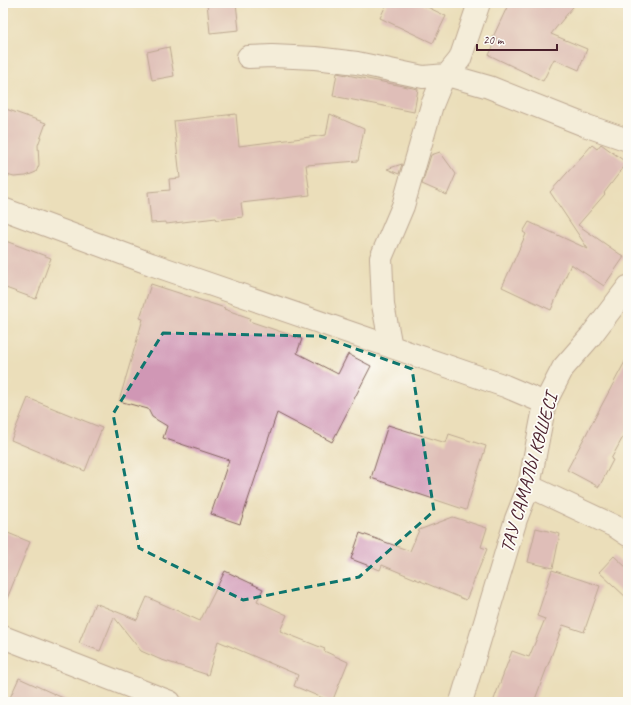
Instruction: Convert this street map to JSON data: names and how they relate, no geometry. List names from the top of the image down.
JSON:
{
  "streets": {
    "street": ["ТАУ САМАЛЫ КӨШЕСІ"]
  },
  "scale_bar": "20 m"
}
